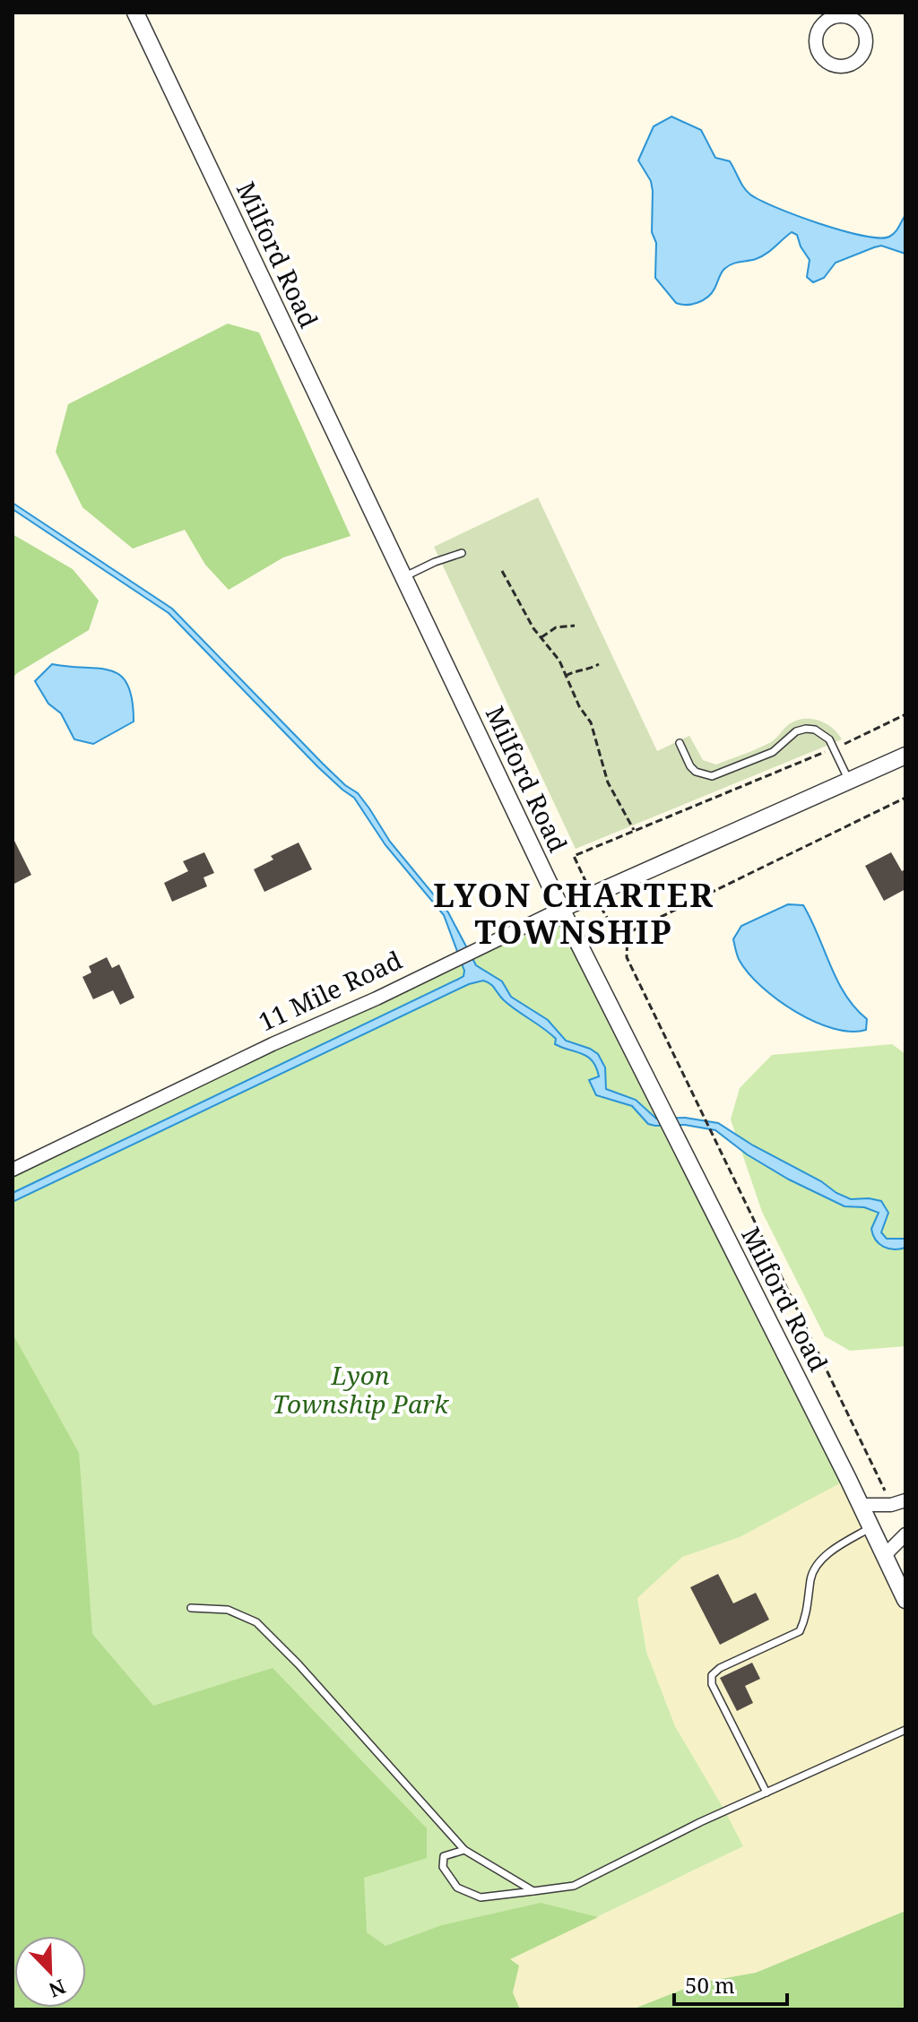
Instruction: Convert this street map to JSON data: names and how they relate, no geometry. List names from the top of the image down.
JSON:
{
  "streets": {
    "street": ["Milford Road", "11 Mile Road"]
  },
  "crossings": [
    ["Milford Road", "11 Mile Road"]
  ],
  "districts": ["LYON CHARTER TOWNSHIP"],
  "parks": ["Lyon Township Park"],
  "scale_bar": "50 m",
  "north": "bottom right"
}
